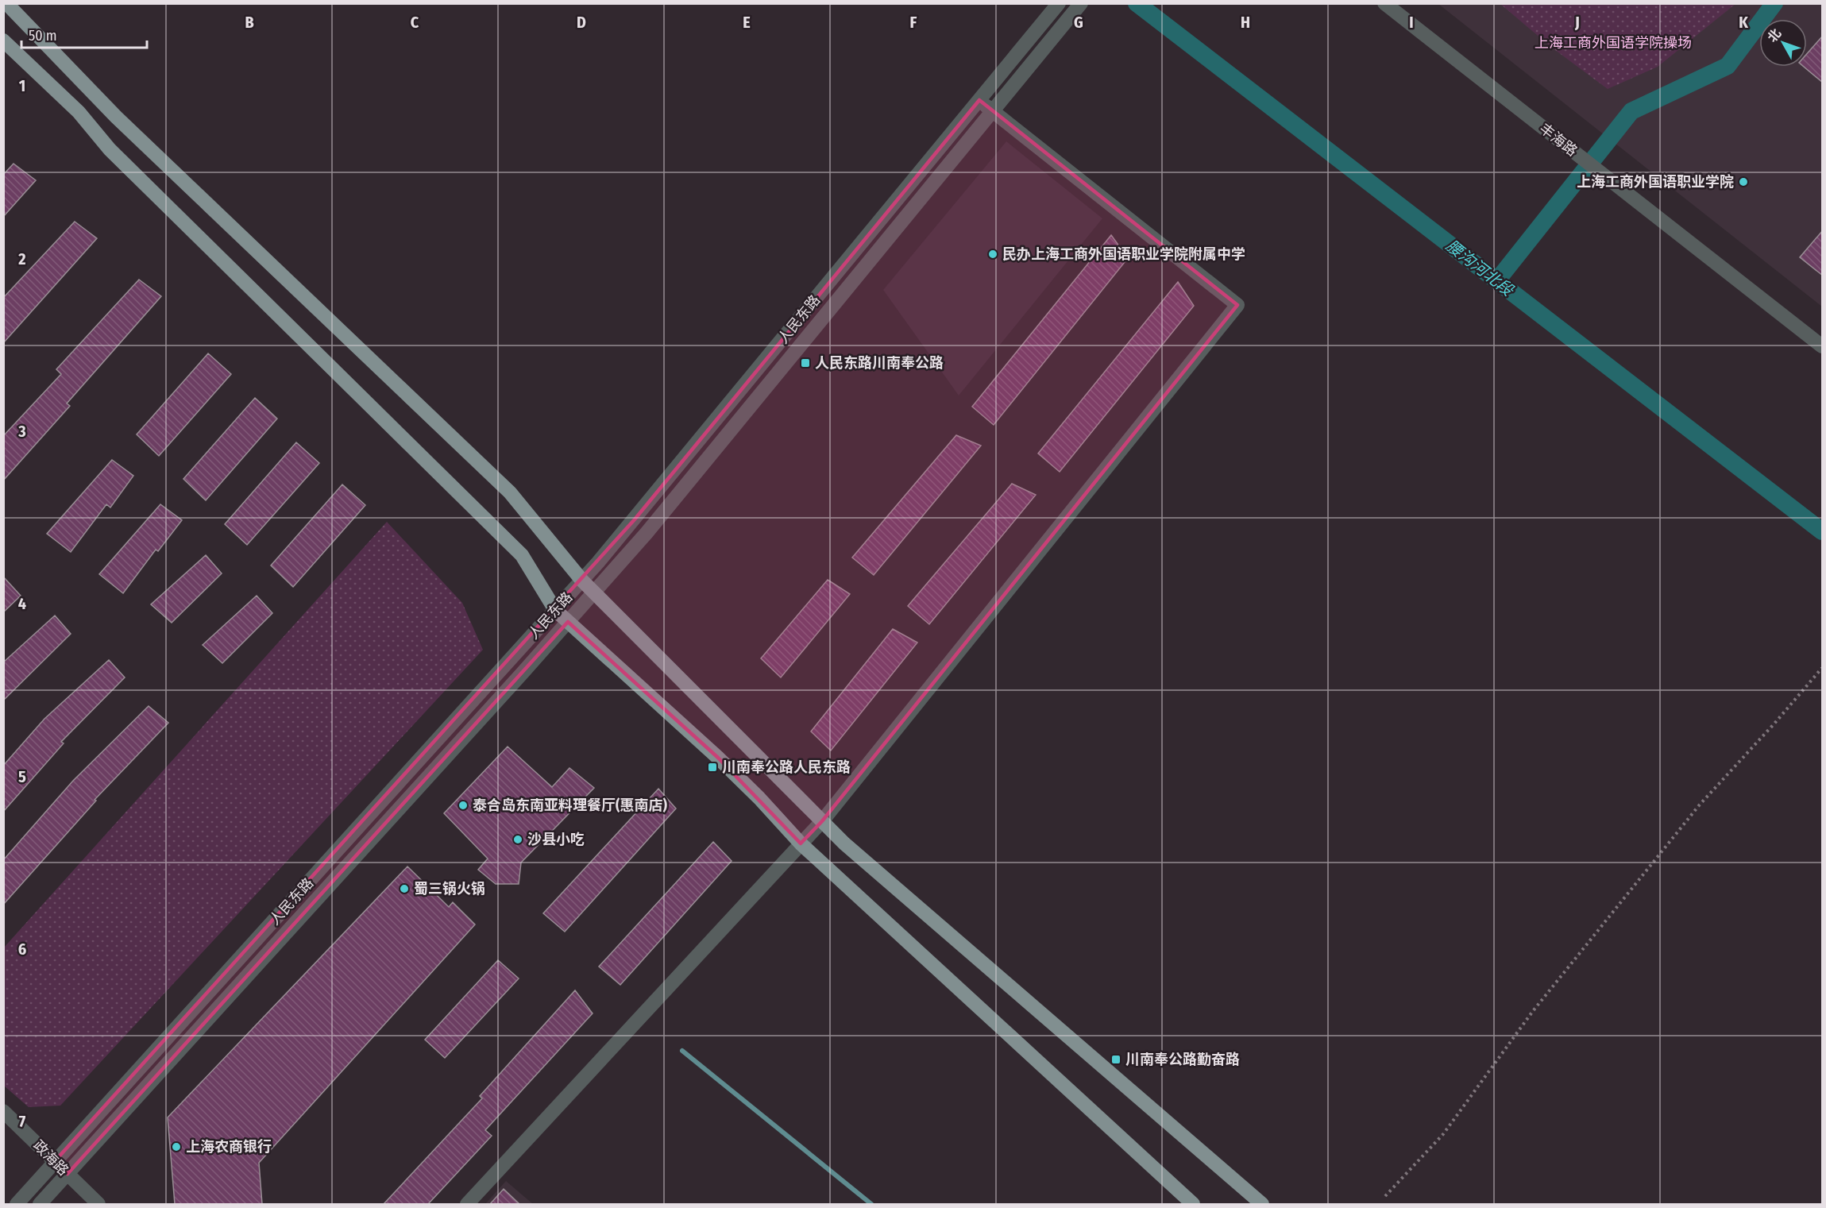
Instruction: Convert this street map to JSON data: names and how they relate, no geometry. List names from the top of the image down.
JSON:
{
  "streets": {
    "street": ["丰海路", "人民东路", "政海路"]
  },
  "crossings": [
    ["人民东路", "政海路"]
  ],
  "water": ["腰沟河北段"],
  "parks": ["上海工商外国语学院操场"],
  "places": {
    "other": [
      "上海工商外国语职业学院",
      "民办上海工商外国语职业学院附属中学",
      "泰合岛东南亚料理餐厅(惠南店)",
      "沙县小吃",
      "蜀三锅火锅",
      "上海农商银行"
    ],
    "transit": ["人民东路川南奉公路", "川南奉公路人民东路", "川南奉公路勤奋路"]
  },
  "scale_bar": "50 m",
  "north": "top left",
  "grid": {
    "columns": [
      "B",
      "C",
      "D",
      "E",
      "F",
      "G",
      "H",
      "I",
      "J",
      "K"
    ],
    "rows": [
      "1",
      "2",
      "3",
      "4",
      "5",
      "6",
      "7"
    ]
  }
}
